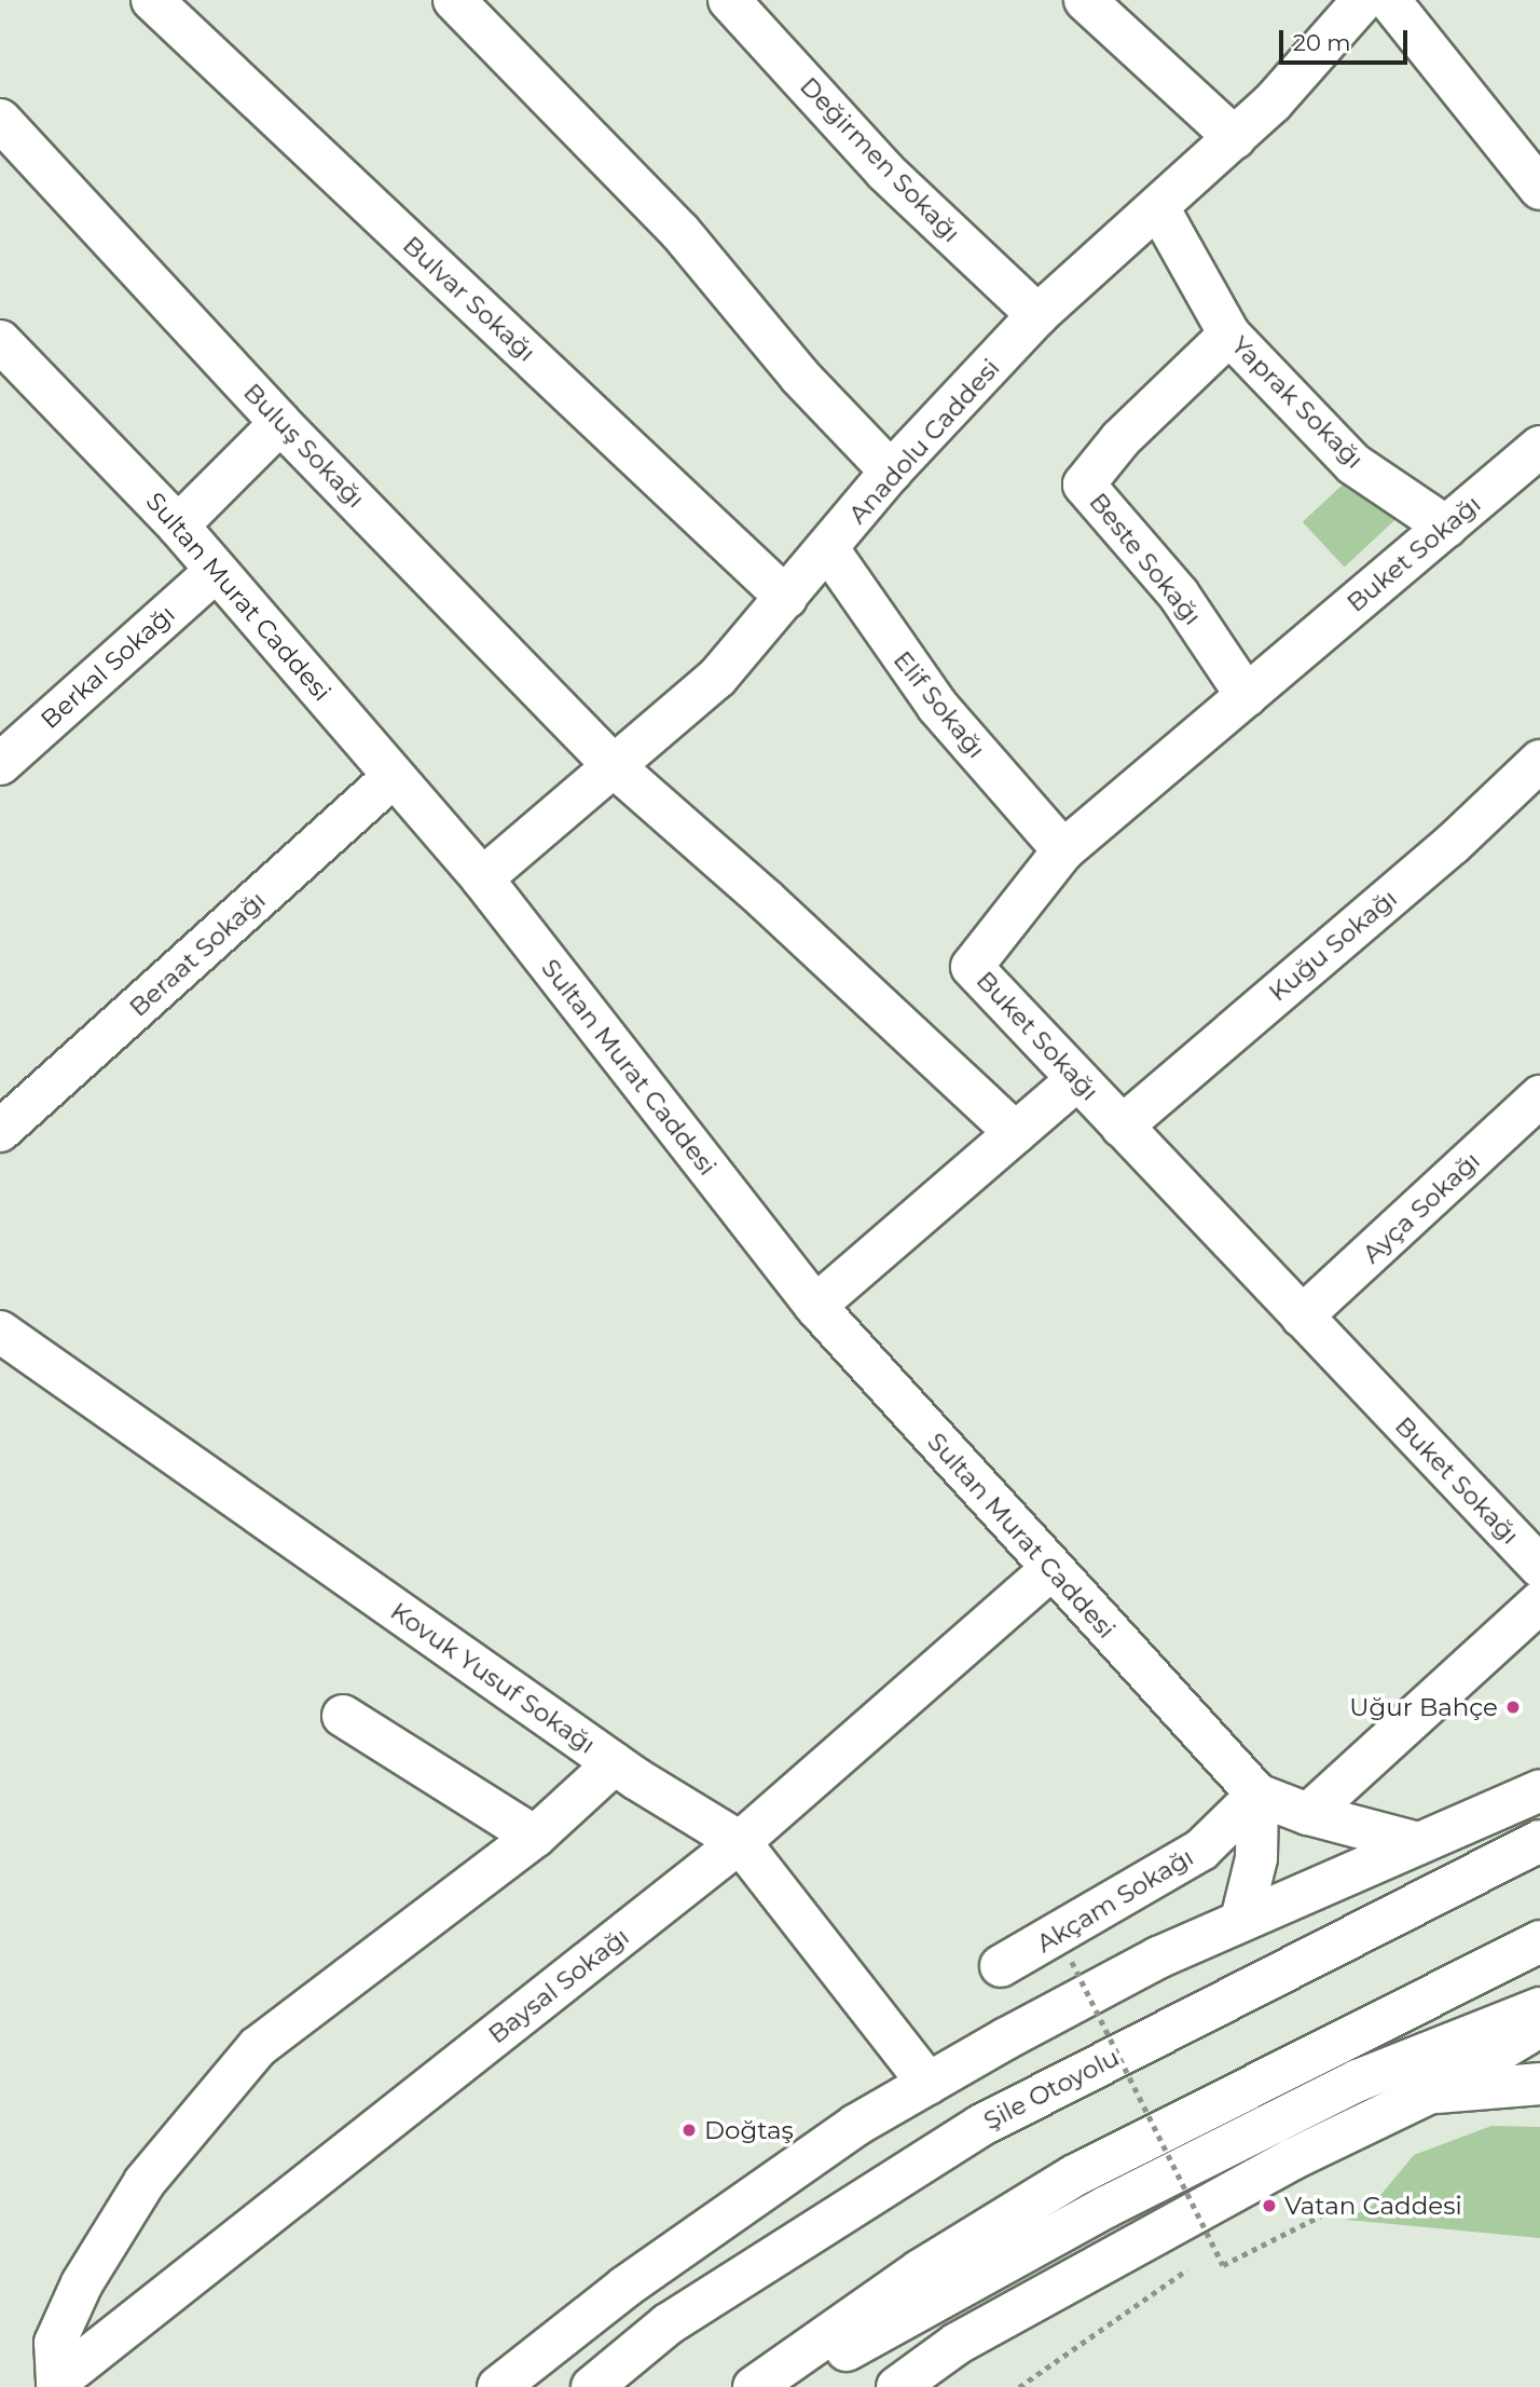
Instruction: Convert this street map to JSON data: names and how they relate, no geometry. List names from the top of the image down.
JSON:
{
  "streets": {
    "main road": [
      "Değirmen Sokağı",
      "Bulvar Sokağı",
      "Yaprak Sokağı",
      "Anadolu Caddesi",
      "Buluş Sokağı",
      "Buket Sokağı",
      "Beste Sokağı",
      "Sultan Murat Caddesi",
      "Berkal Sokağı",
      "Elif Sokağı",
      "Kuğu Sokağı",
      "Beraat Sokağı",
      "Ayça Sokağı",
      "Kovuk Yusuf Sokağı",
      "Akçam Sokağı",
      "Baysal Sokağı",
      "Şile Otoyolu"
    ]
  },
  "crossings": [
    ["Değirmen Sokağı", "Anadolu Caddesi"],
    ["Bulvar Sokağı", "Anadolu Caddesi"],
    ["Yaprak Sokağı", "Anadolu Caddesi"],
    ["Yaprak Sokağı", "Buket Sokağı"],
    ["Yaprak Sokağı", "Beste Sokağı"],
    ["Anadolu Caddesi", "Buluş Sokağı"],
    ["Anadolu Caddesi", "Sultan Murat Caddesi"],
    ["Anadolu Caddesi", "Elif Sokağı"],
    ["Buket Sokağı", "Beste Sokağı"],
    ["Buket Sokağı", "Elif Sokağı"],
    ["Buket Sokağı", "Kuğu Sokağı"],
    ["Buket Sokağı", "Ayça Sokağı"],
    ["Sultan Murat Caddesi", "Berkal Sokağı"],
    ["Sultan Murat Caddesi", "Beraat Sokağı"],
    ["Sultan Murat Caddesi", "Akçam Sokağı"],
    ["Sultan Murat Caddesi", "Baysal Sokağı"],
    ["Kovuk Yusuf Sokağı", "Baysal Sokağı"]
  ],
  "places": ["Uğur Bahçe", "Doğtaş", "Vatan Caddesi"],
  "scale_bar": "20 m"
}
